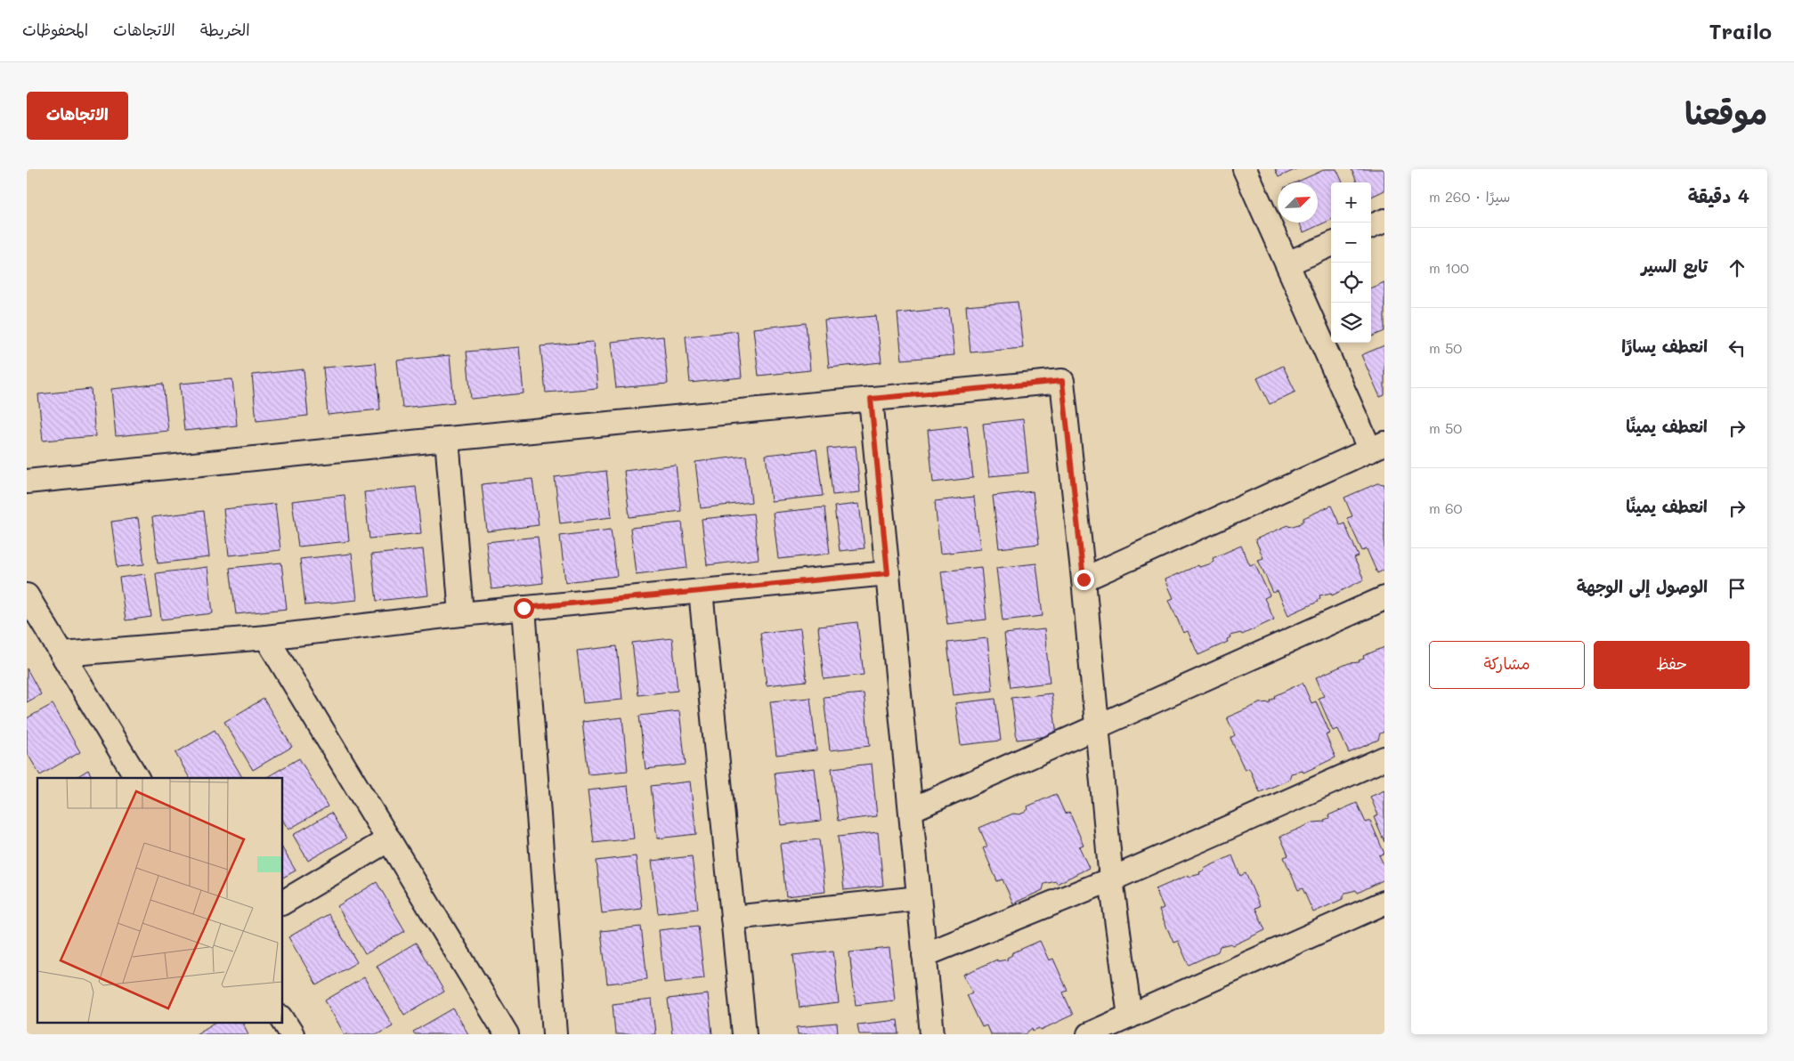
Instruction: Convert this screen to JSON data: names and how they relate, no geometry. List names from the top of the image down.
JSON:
{
  "north": "top right",
  "page": {
    "header": "Trailo",
    "nav": ["الخريطة", "الاتجاهات", "المحفوظات"],
    "title": "موقعنا",
    "buttons": [
      "الاتجاهات",
      ["حفظ", "مشاركة"]
    ],
    "heading": ["4 دقيقة", "سيرًا · 260 m"],
    "map_buttons": ["+", "−"],
    "list": [
      ["تابع السير", "100 m"],
      ["انعطف يسارًا", "50 m"],
      ["انعطف يمينًا", "50 m"],
      ["انعطف يمينًا", "60 m"],
      "الوصول إلى الوجهة"
    ]
  }
}
